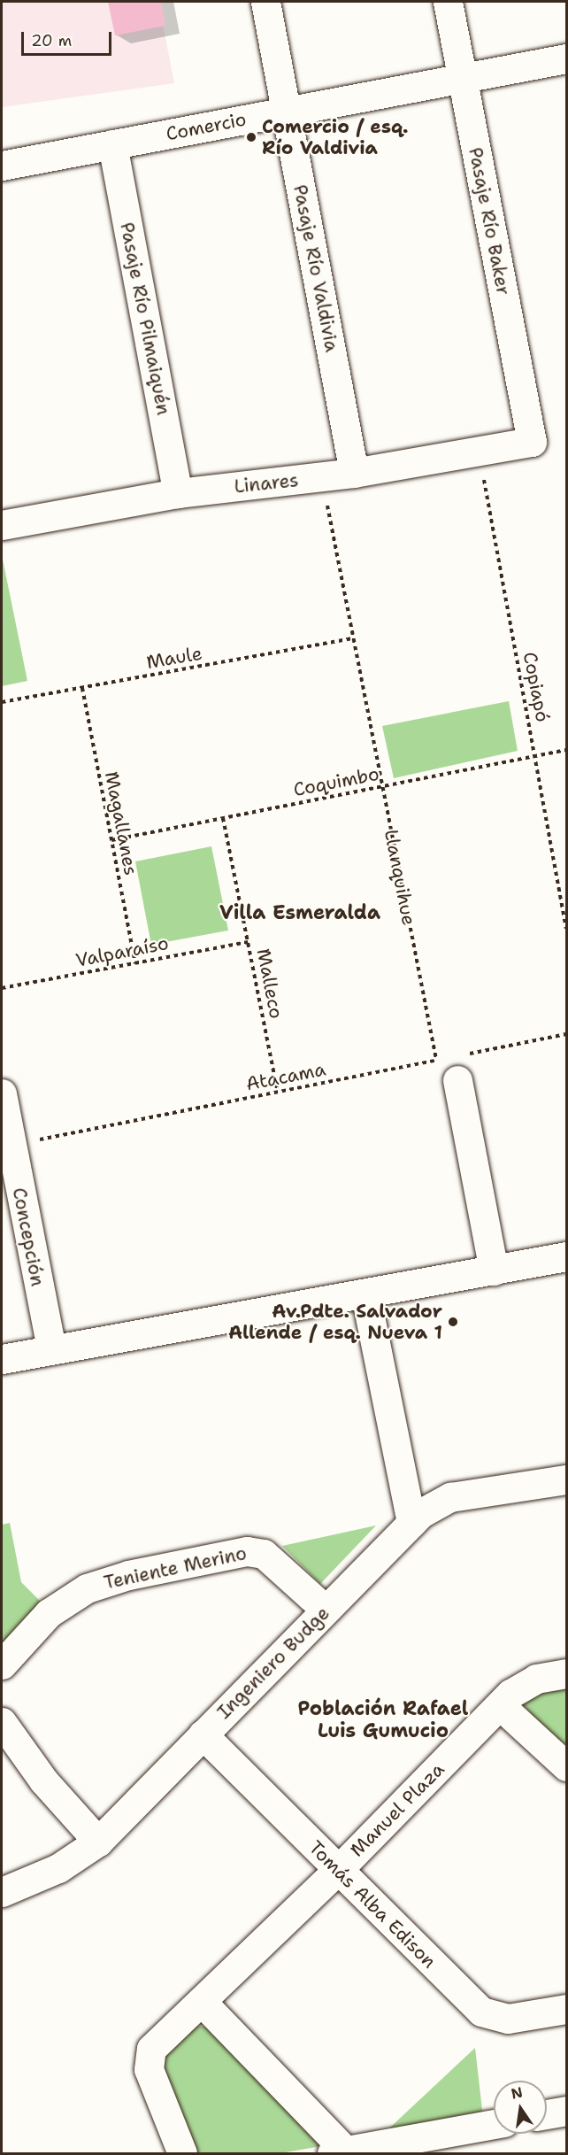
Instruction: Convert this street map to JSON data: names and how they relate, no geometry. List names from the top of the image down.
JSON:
{
  "streets": {
    "street": [
      "Comercio",
      "Pasaje Río Baker",
      "Pasaje Río Valdivia",
      "Pasaje Río Pilmaiquén",
      "Linares",
      "Concepción",
      "Teniente Merino",
      "Ingeniero Budge",
      "Manuel Plaza",
      "Tomás Alba Edison"
    ],
    "path": [
      "Maule",
      "Copiapó",
      "Coquimbo",
      "Magallanes",
      "Llanquihue",
      "Valparaíso",
      "Malleco",
      "Atacama"
    ]
  },
  "crossings": [
    ["Comercio", "Pasaje Río Baker"],
    ["Comercio", "Pasaje Río Valdivia"],
    ["Comercio", "Pasaje Río Pilmaiquén"],
    ["Pasaje Río Baker", "Linares"],
    ["Pasaje Río Valdivia", "Linares"],
    ["Pasaje Río Pilmaiquén", "Linares"],
    ["Linares", "Copiapó"],
    ["Linares", "Llanquihue"],
    ["Maule", "Magallanes"],
    ["Maule", "Llanquihue"],
    ["Copiapó", "Coquimbo"],
    ["Coquimbo", "Magallanes"],
    ["Coquimbo", "Llanquihue"],
    ["Coquimbo", "Malleco"],
    ["Magallanes", "Valparaíso"],
    ["Llanquihue", "Atacama"],
    ["Valparaíso", "Malleco"],
    ["Malleco", "Atacama"],
    ["Atacama", "Concepción"],
    ["Teniente Merino", "Ingeniero Budge"],
    ["Ingeniero Budge", "Tomás Alba Edison"],
    ["Manuel Plaza", "Tomás Alba Edison"]
  ],
  "districts": ["Villa Esmeralda", "Población Rafael Luis Gumucio"],
  "places": ["Comercio / esq. Río Valdivia", "Av.Pdte. Salvador Allende / esq. Nueva 1"],
  "scale_bar": "20 m",
  "north": "top"
}
